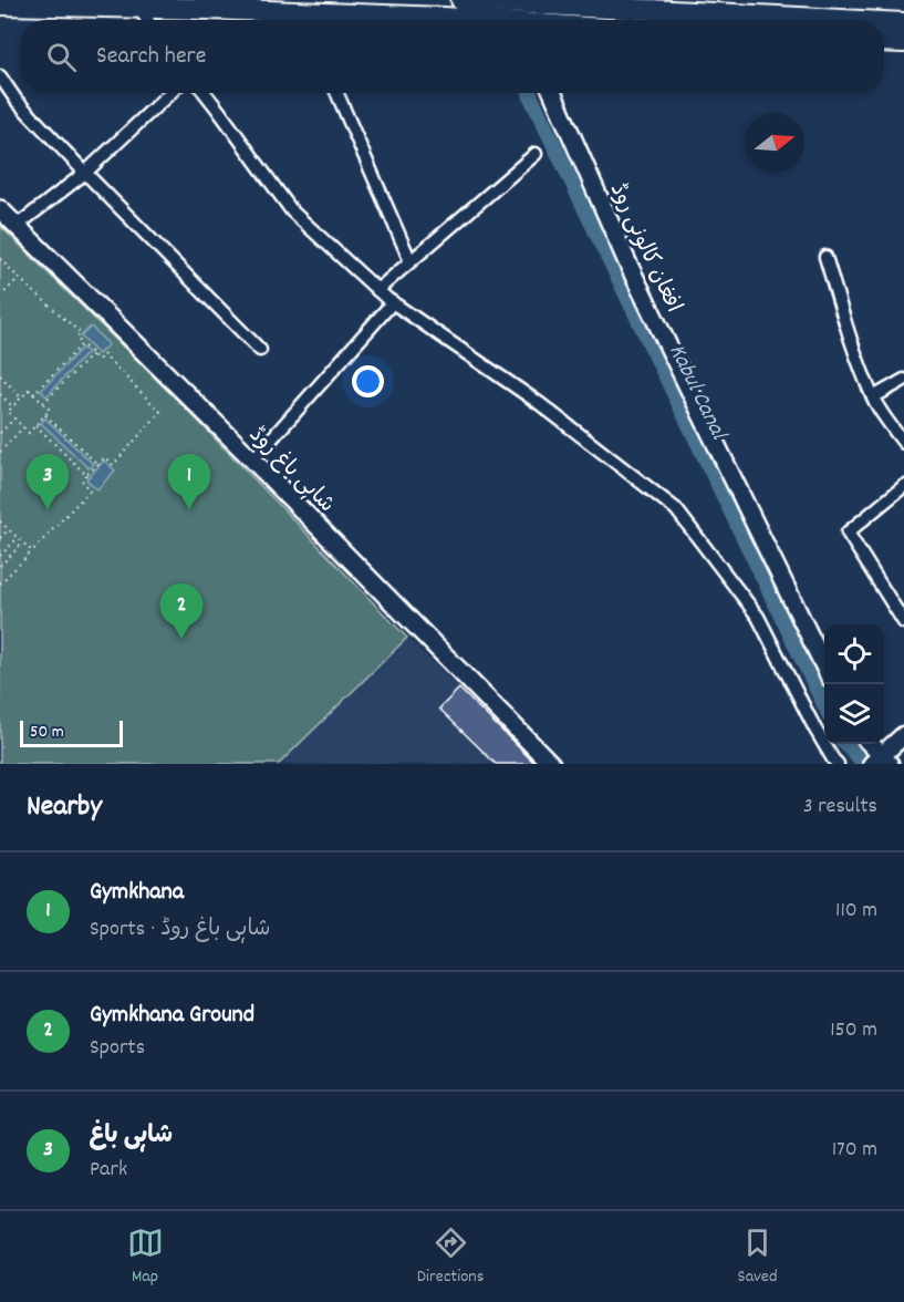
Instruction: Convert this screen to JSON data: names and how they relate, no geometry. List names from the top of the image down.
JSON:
{
  "streets": {
    "street": ["افغان کالونی روڈ", "شاہی باغ روڈ"]
  },
  "water": ["Kabul Canal"],
  "scale_bar": "50 m",
  "north": "right",
  "page": {
    "search": "Search here",
    "pins": ["1", "3", "2"],
    "scale": "50 m",
    "heading": ["Nearby", "3 results"],
    "list": [
      {
        "mark": "1",
        "name": "Gymkhana",
        "note": "Sports · شاہی باغ روڈ",
        "value": "110 m"
      },
      {
        "mark": "2",
        "name": "Gymkhana Ground",
        "note": "Sports",
        "value": "150 m"
      },
      {
        "mark": "3",
        "name": "شاہی باغ",
        "note": "Park",
        "value": "170 m"
      }
    ],
    "nav": ["Map", "Directions", "Saved"]
  }
}
